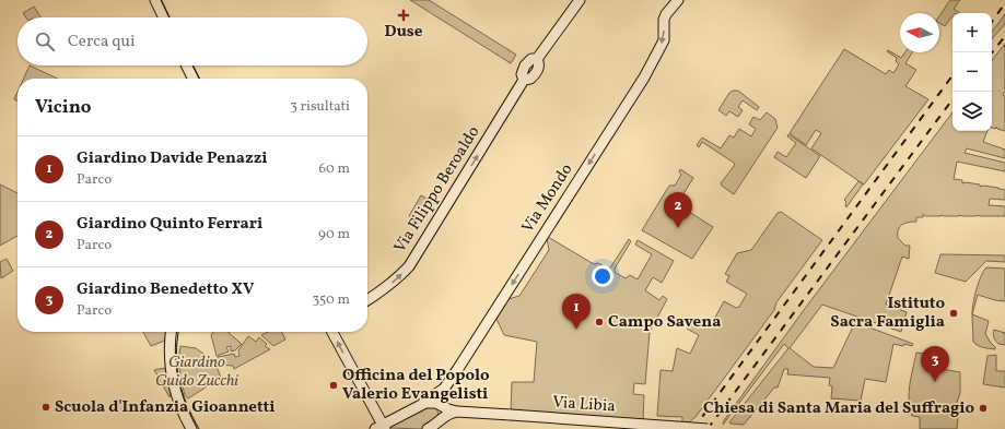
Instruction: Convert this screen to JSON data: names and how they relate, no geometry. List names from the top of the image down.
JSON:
{
  "streets": {
    "street": ["Via Filippo Beroaldo", "Via Mondo", "Via Libia"]
  },
  "crossings": [
    ["Via Mondo", "Via Libia"]
  ],
  "one_way": ["Via Filippo Beroaldo", "Via Mondo"],
  "parks": ["Giardino Guido Zucchi"],
  "places": {
    "health": ["Duse"],
    "other": [
      "Istituto Sacra Famiglia",
      "Campo Savena",
      "Officina del Popolo Valerio Evangelisti",
      "Scuola d'Infanzia Gioannetti",
      "Chiesa di Santa Maria del Suffragio"
    ]
  },
  "north": "left",
  "page": {
    "map_buttons": ["+", "−"],
    "search": "Cerca qui",
    "heading": ["Vicino", "3 risultati"],
    "list": [
      {
        "mark": "1",
        "name": "Giardino Davide Penazzi",
        "note": "Parco",
        "value": "60 m"
      },
      {
        "mark": "2",
        "name": "Giardino Quinto Ferrari",
        "note": "Parco",
        "value": "90 m"
      },
      {
        "mark": "3",
        "name": "Giardino Benedetto XV",
        "note": "Parco",
        "value": "350 m"
      }
    ],
    "pins": ["2", "1", "3"]
  }
}
